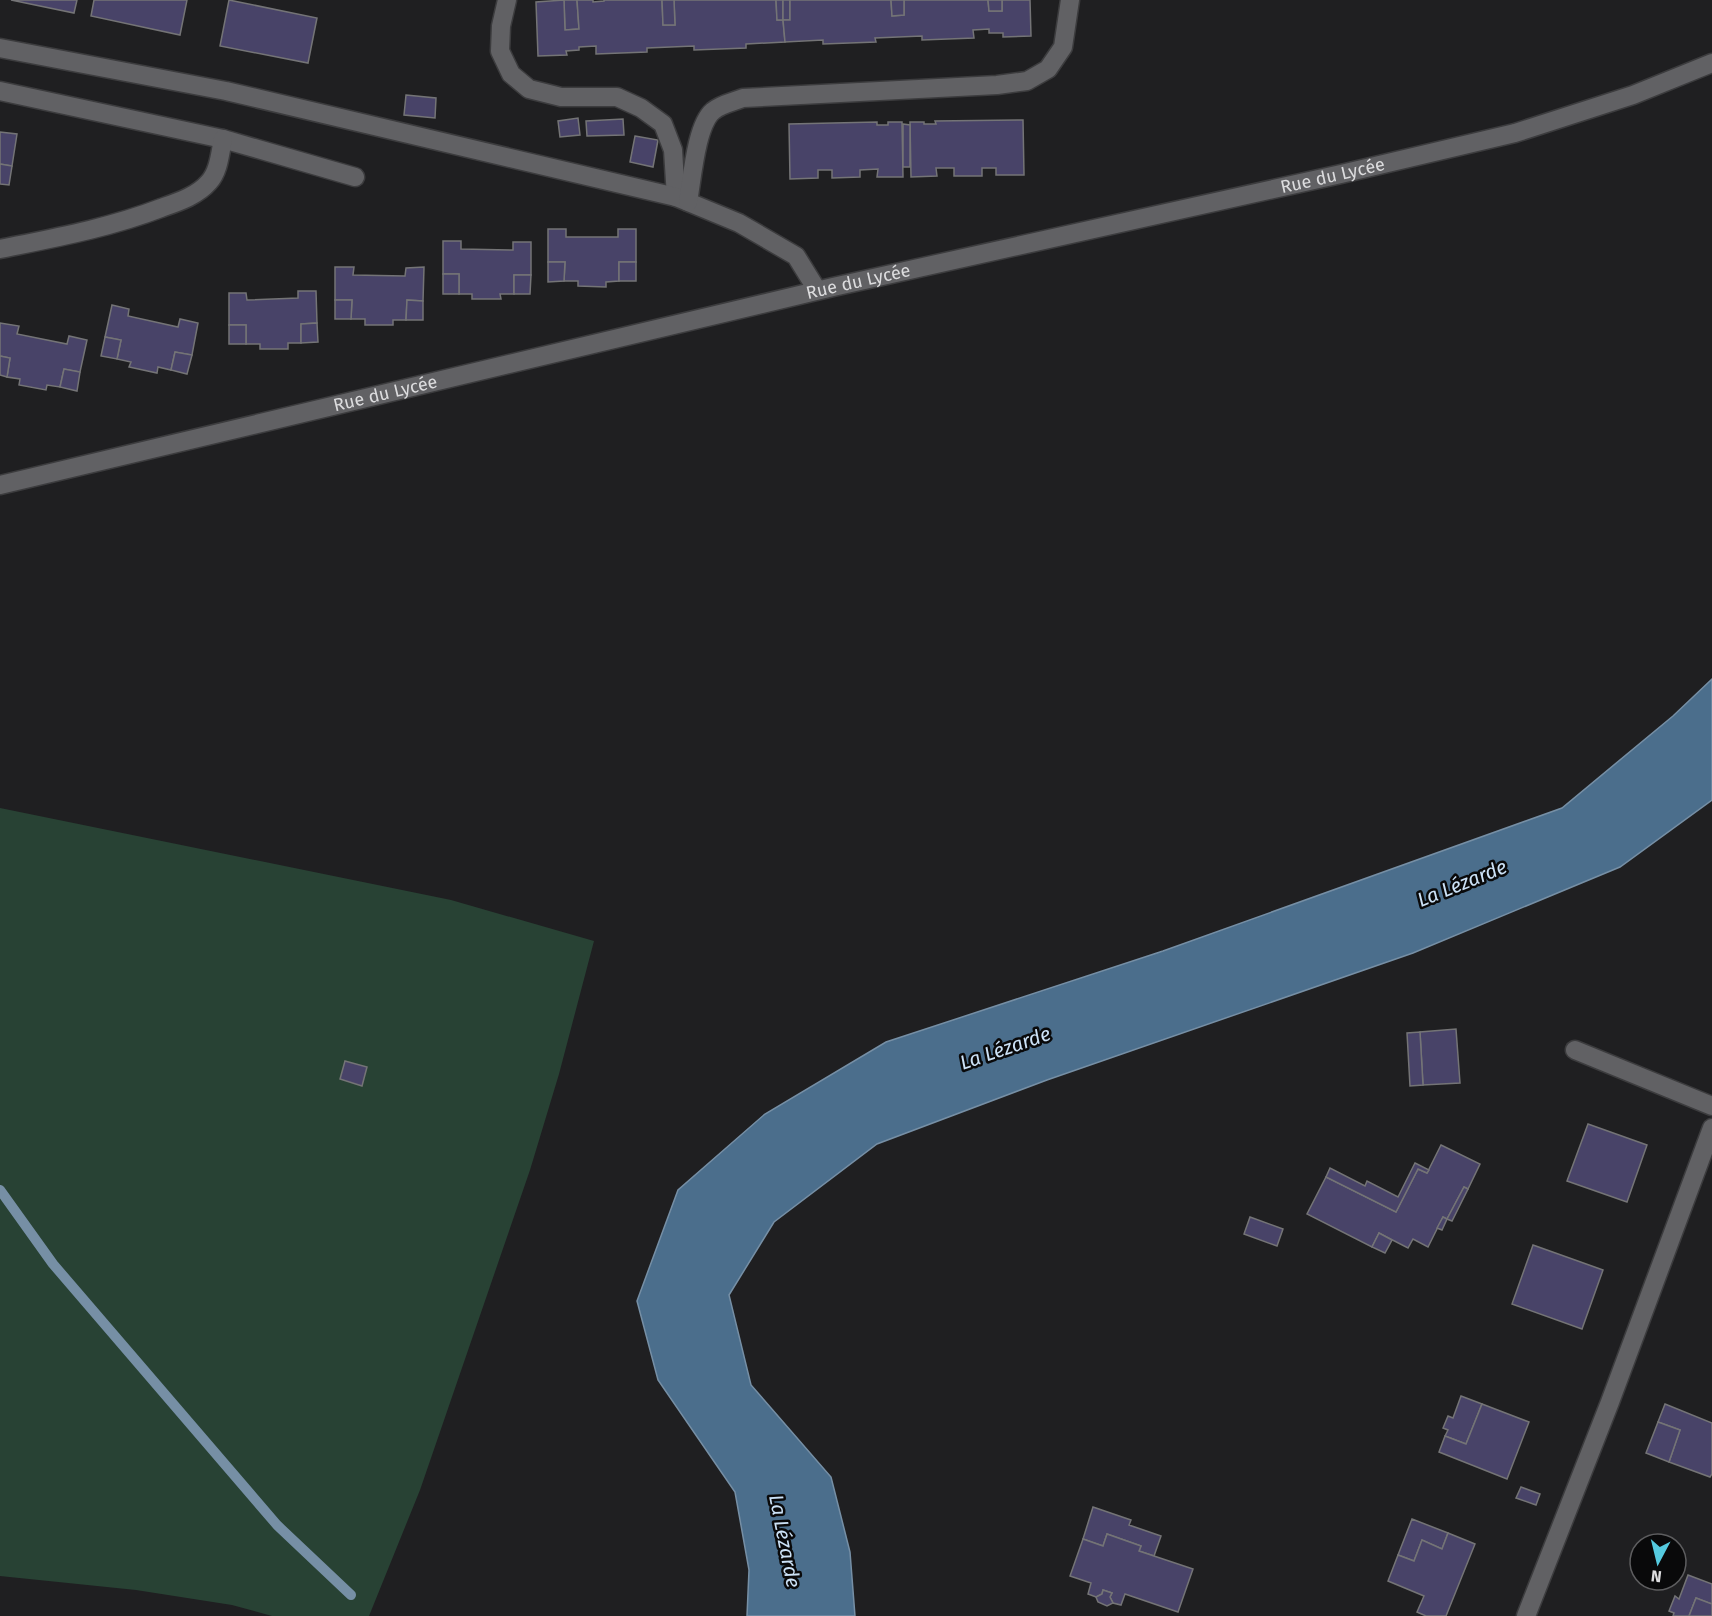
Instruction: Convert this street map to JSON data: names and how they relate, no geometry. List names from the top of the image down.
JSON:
{
  "streets": {
    "street": ["Rue du Lycée"]
  },
  "water": ["La Lézarde"],
  "north": "bottom"
}
